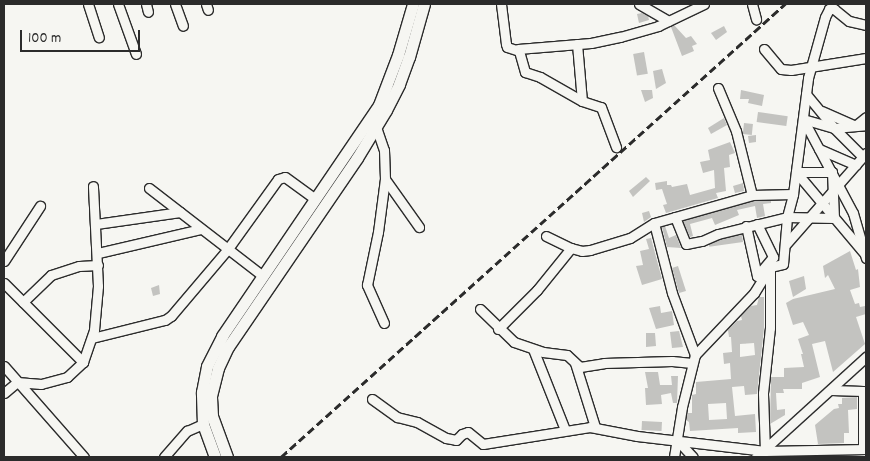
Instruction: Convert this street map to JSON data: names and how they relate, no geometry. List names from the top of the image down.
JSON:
{
  "scale_bar": "100 m"
}
